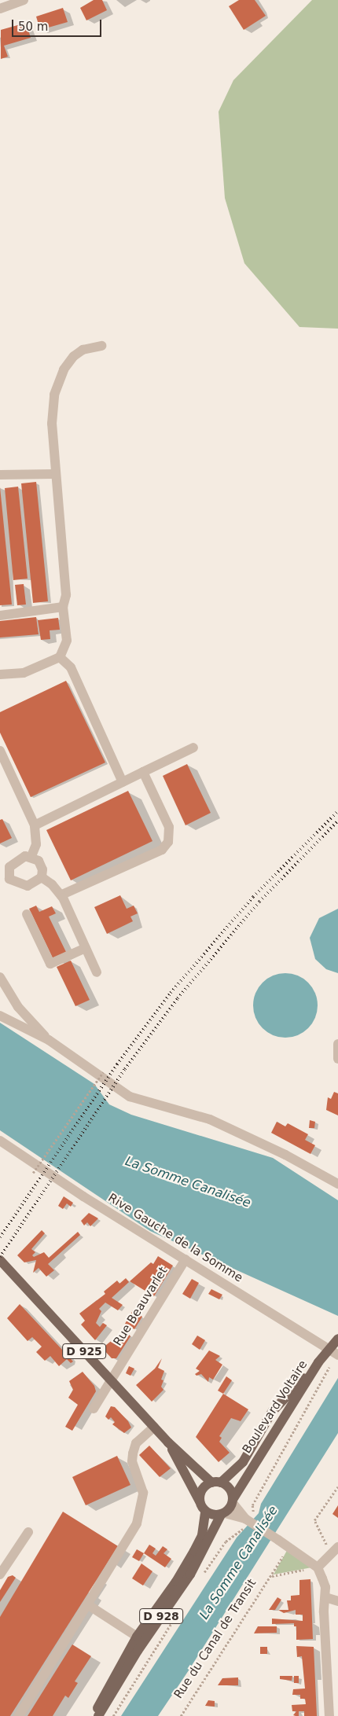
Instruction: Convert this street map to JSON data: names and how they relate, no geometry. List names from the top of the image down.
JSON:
{
  "streets": {
    "main road": ["D 925", "Boulevard Voltaire", "D 928"],
    "street": ["Rive Gauche de la Somme", "Rue Beauvarlet"],
    "path": ["Rue du Canal de Transit"]
  },
  "crossings": [
    ["Rive Gauche de la Somme", "Rue Beauvarlet"],
    ["Rue Beauvarlet", "D 925"],
    ["D 925", "Boulevard Voltaire"],
    ["D 925", "D 928"],
    ["Boulevard Voltaire", "D 928"]
  ],
  "water": ["La Somme Canalisée"],
  "scale_bar": "50 m"
}
